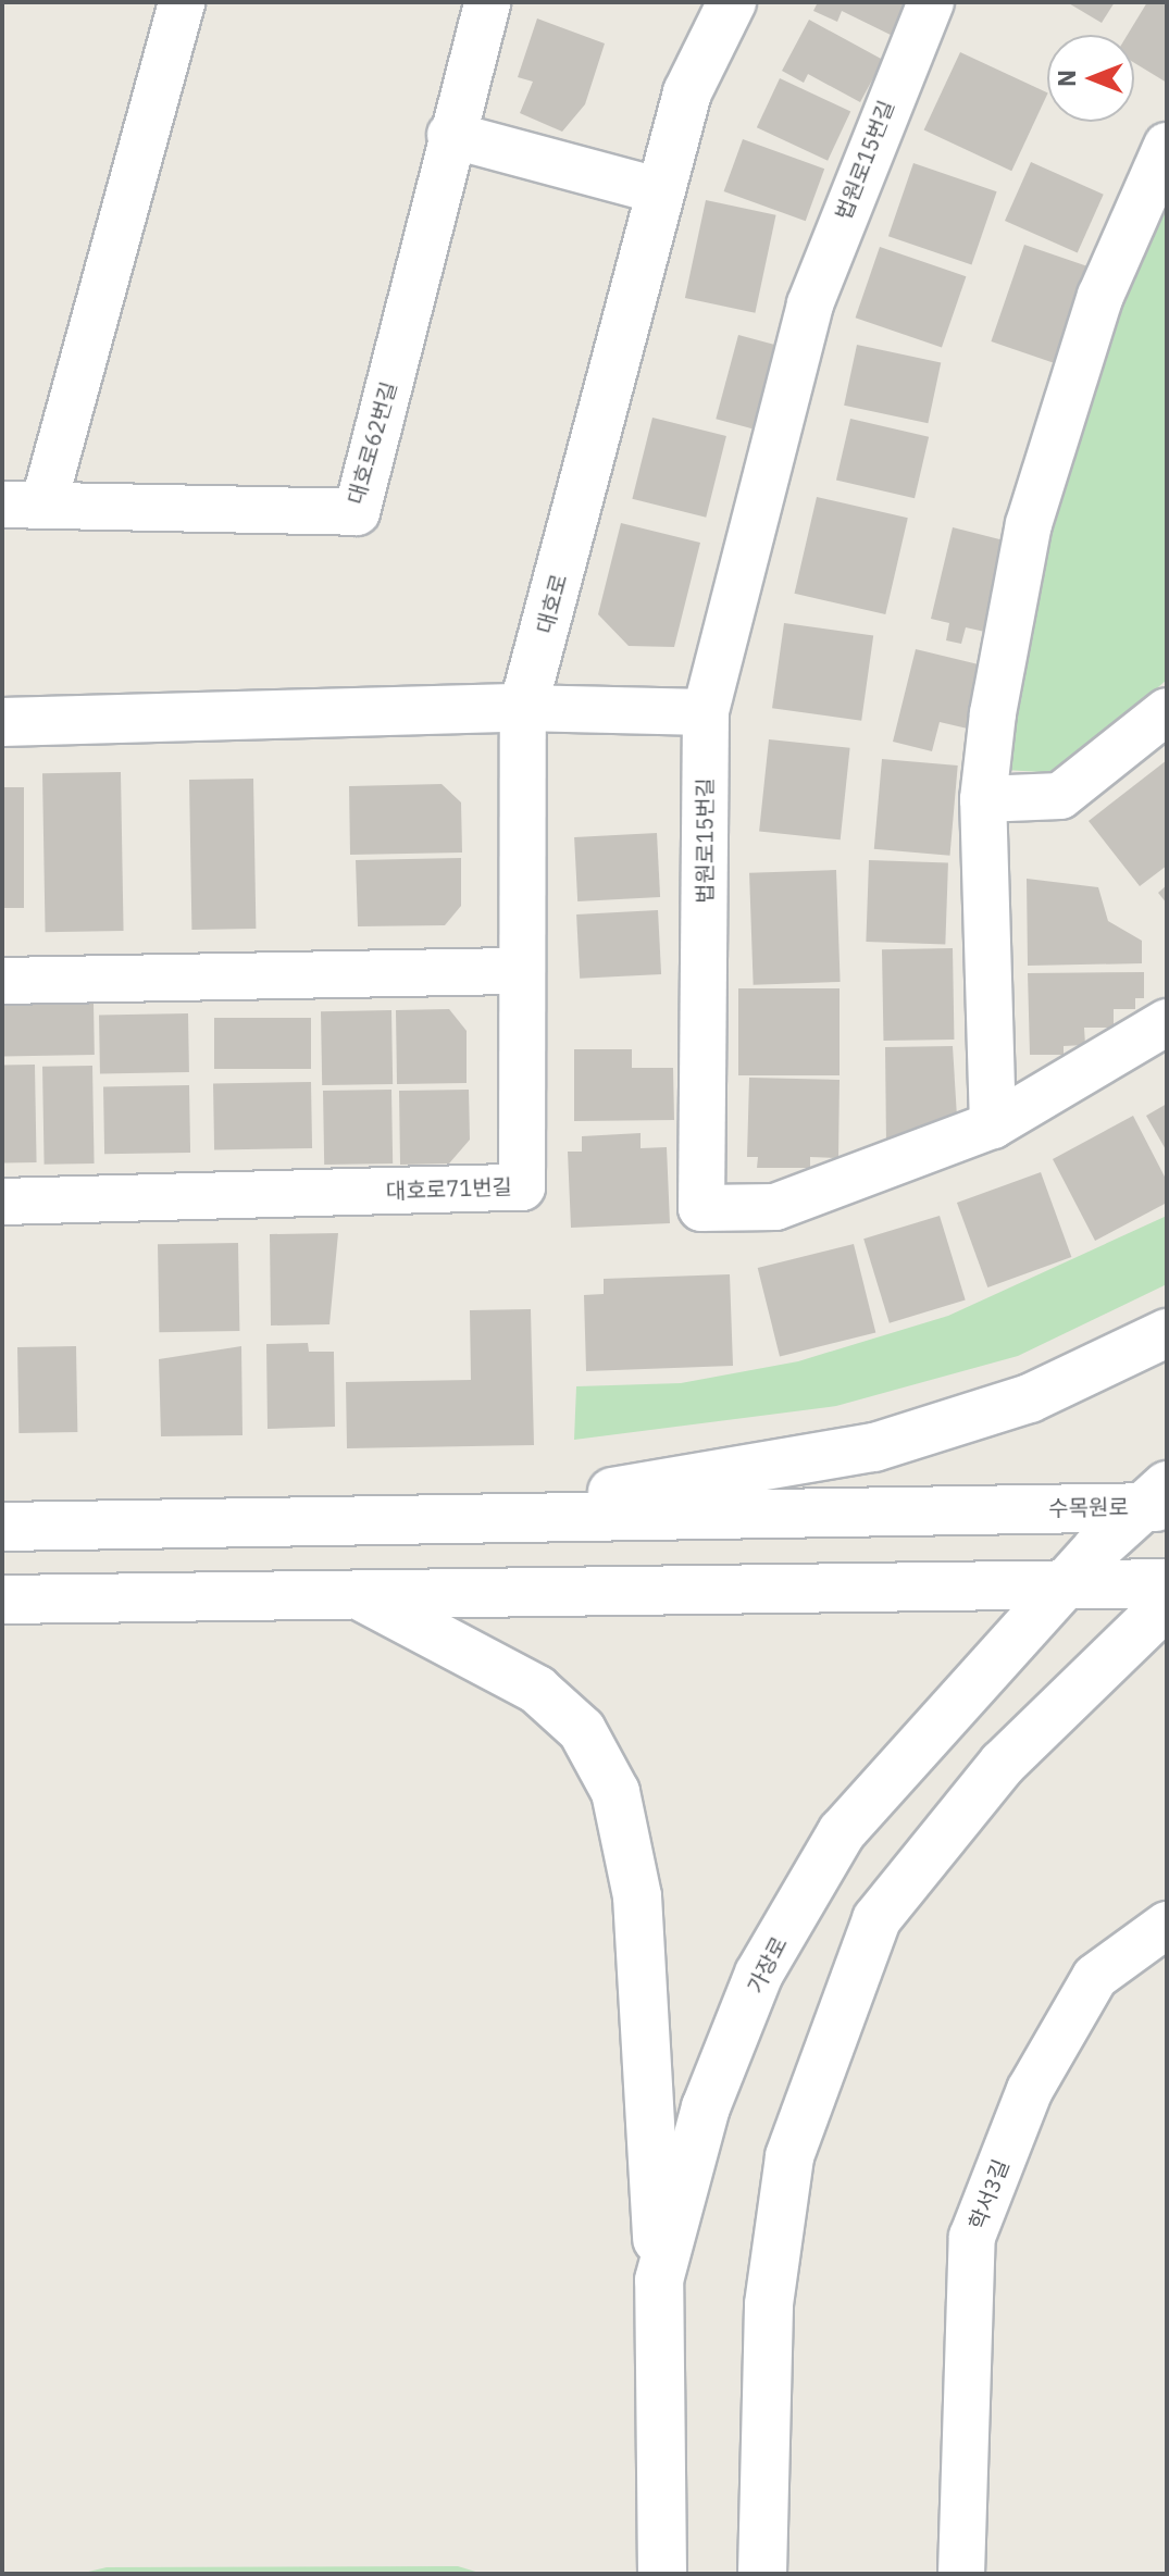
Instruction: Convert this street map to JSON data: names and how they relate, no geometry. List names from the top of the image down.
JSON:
{
  "streets": {
    "main road": ["대호로", "수목원로", "가장로"],
    "street": [
      "법원로15번길",
      "대호로62번길",
      "대호로71번길",
      "학서3길"
    ]
  },
  "crossings": [
    ["대호로", "대호로71번길"],
    ["수목원로", "가장로"]
  ],
  "north": "left"
}
